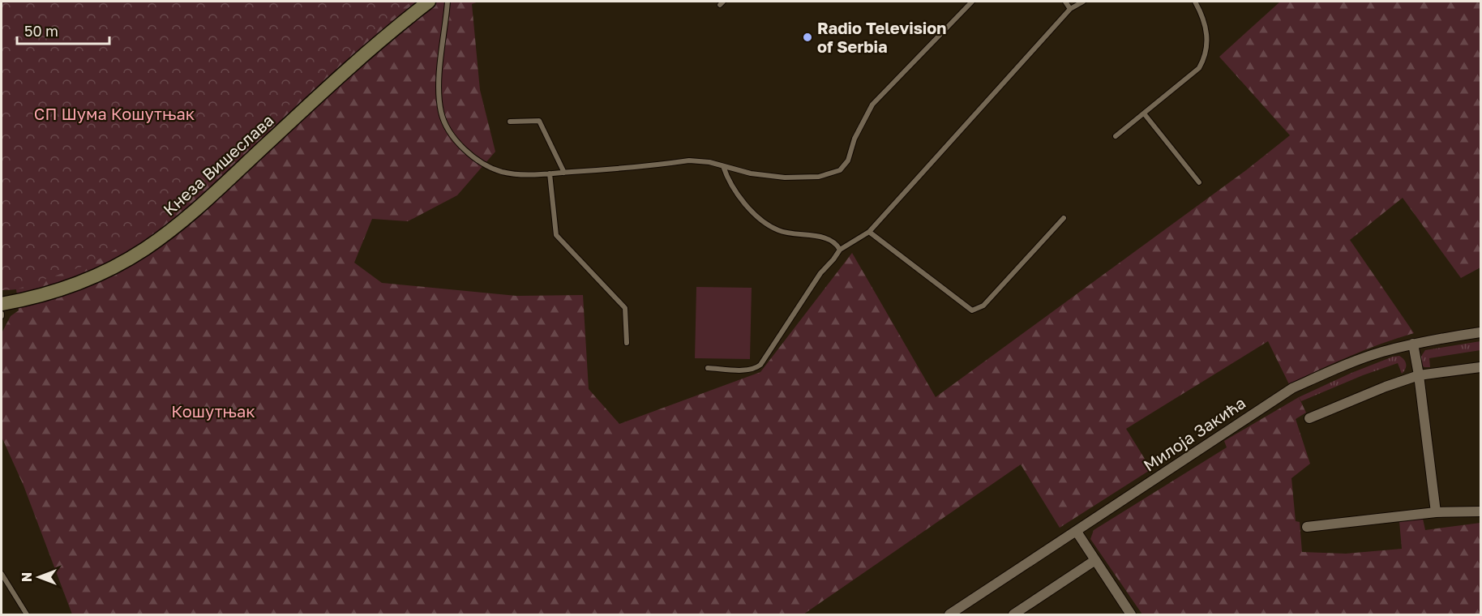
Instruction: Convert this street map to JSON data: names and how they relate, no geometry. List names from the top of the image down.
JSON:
{
  "streets": {
    "main road": ["Кнеза Вишеслава"],
    "street": ["Милоја Закића"]
  },
  "parks": ["СП Шума Кошутњак", "Кошутњак"],
  "places": ["Radio Television of Serbia"],
  "scale_bar": "50 m",
  "north": "left"
}
